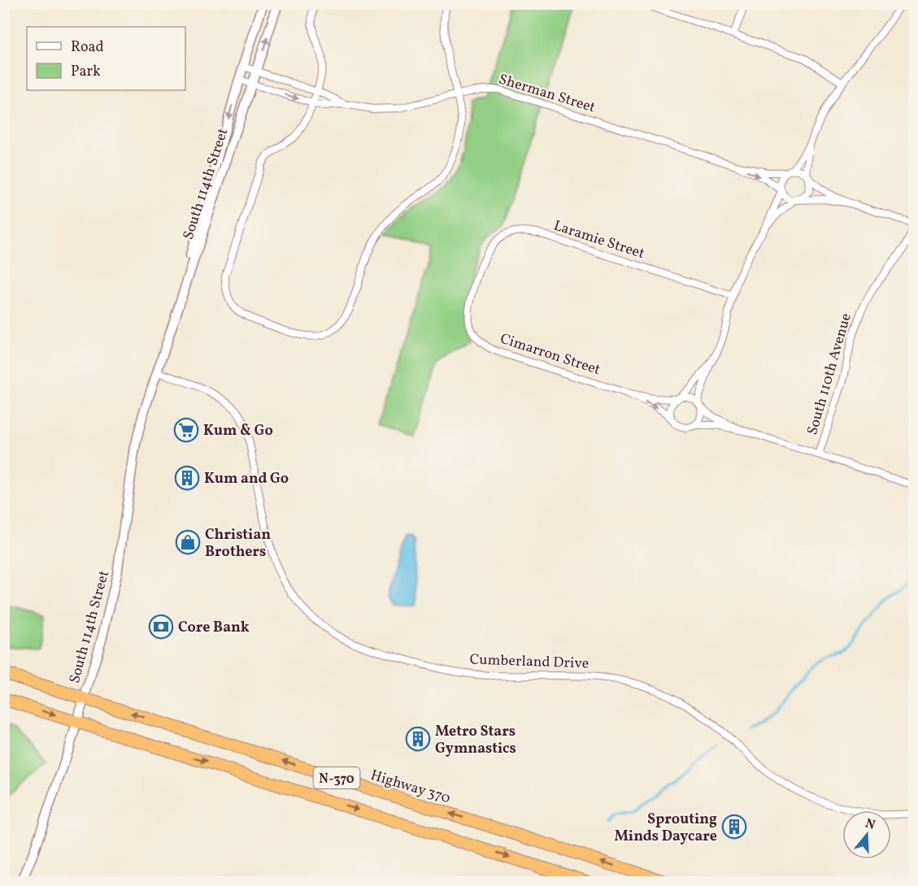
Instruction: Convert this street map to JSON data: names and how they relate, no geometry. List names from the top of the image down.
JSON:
{
  "streets": {
    "highway": ["N-370", "Highway 370"],
    "street": [
      "Sherman Street",
      "South 114th Street",
      "Laramie Street",
      "Cimarron Street",
      "South 110th Avenue",
      "Cumberland Drive"
    ]
  },
  "crossings": [
    ["Sherman Street", "South 114th Street"],
    ["South 114th Street", "Cumberland Drive"],
    ["South 114th Street", "N-370"],
    ["South 114th Street", "Highway 370"],
    ["Laramie Street", "Cimarron Street"]
  ],
  "places": {
    "supermarket": ["Kum & Go"],
    "building": ["Kum and Go", "Metro Stars Gymnastics", "Sprouting Minds Daycare"],
    "shop": ["Christian Brothers"],
    "bank": ["Core Bank"]
  },
  "legend": ["Road", "Park"],
  "north": "top"
}
